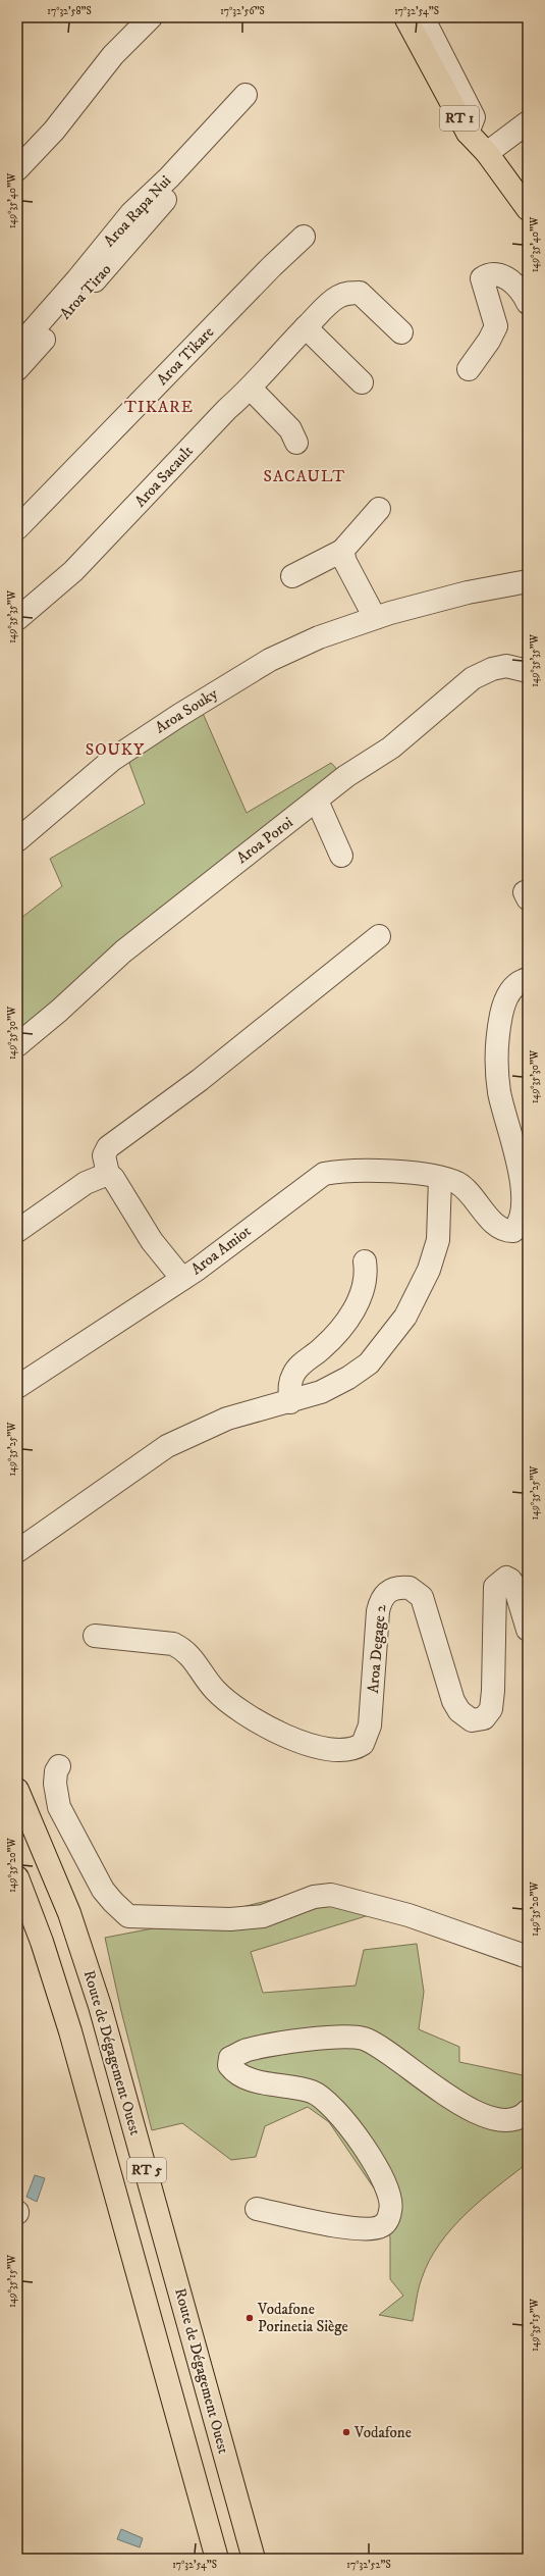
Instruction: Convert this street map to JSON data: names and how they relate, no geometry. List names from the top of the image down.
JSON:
{
  "streets": {
    "main road": ["RT 1", "Route de Dégagement Ouest", "RT 5"],
    "street": [
      "Aroa Rapa Nui",
      "Aroa Tirao",
      "Aroa Tikare",
      "Aroa Sacault",
      "Aroa Souky",
      "Aroa Poroi",
      "Aroa Amiot",
      "Aroa Degage 2"
    ]
  },
  "districts": ["TIKARE", "SACAULT", "SOUKY"],
  "places": ["Vodafone Porinetia Siège", "Vodafone"],
  "coordinates": [
    "17°32'58\"S",
    "17°32'56\"S",
    "17°32'54\"S",
    "149°35'40\"W",
    "149°35'35\"W",
    "149°35'30\"W",
    "149°35'25\"W",
    "149°35'20\"W",
    "149°35'15\"W",
    "17°32'52\"S"
  ]
}
